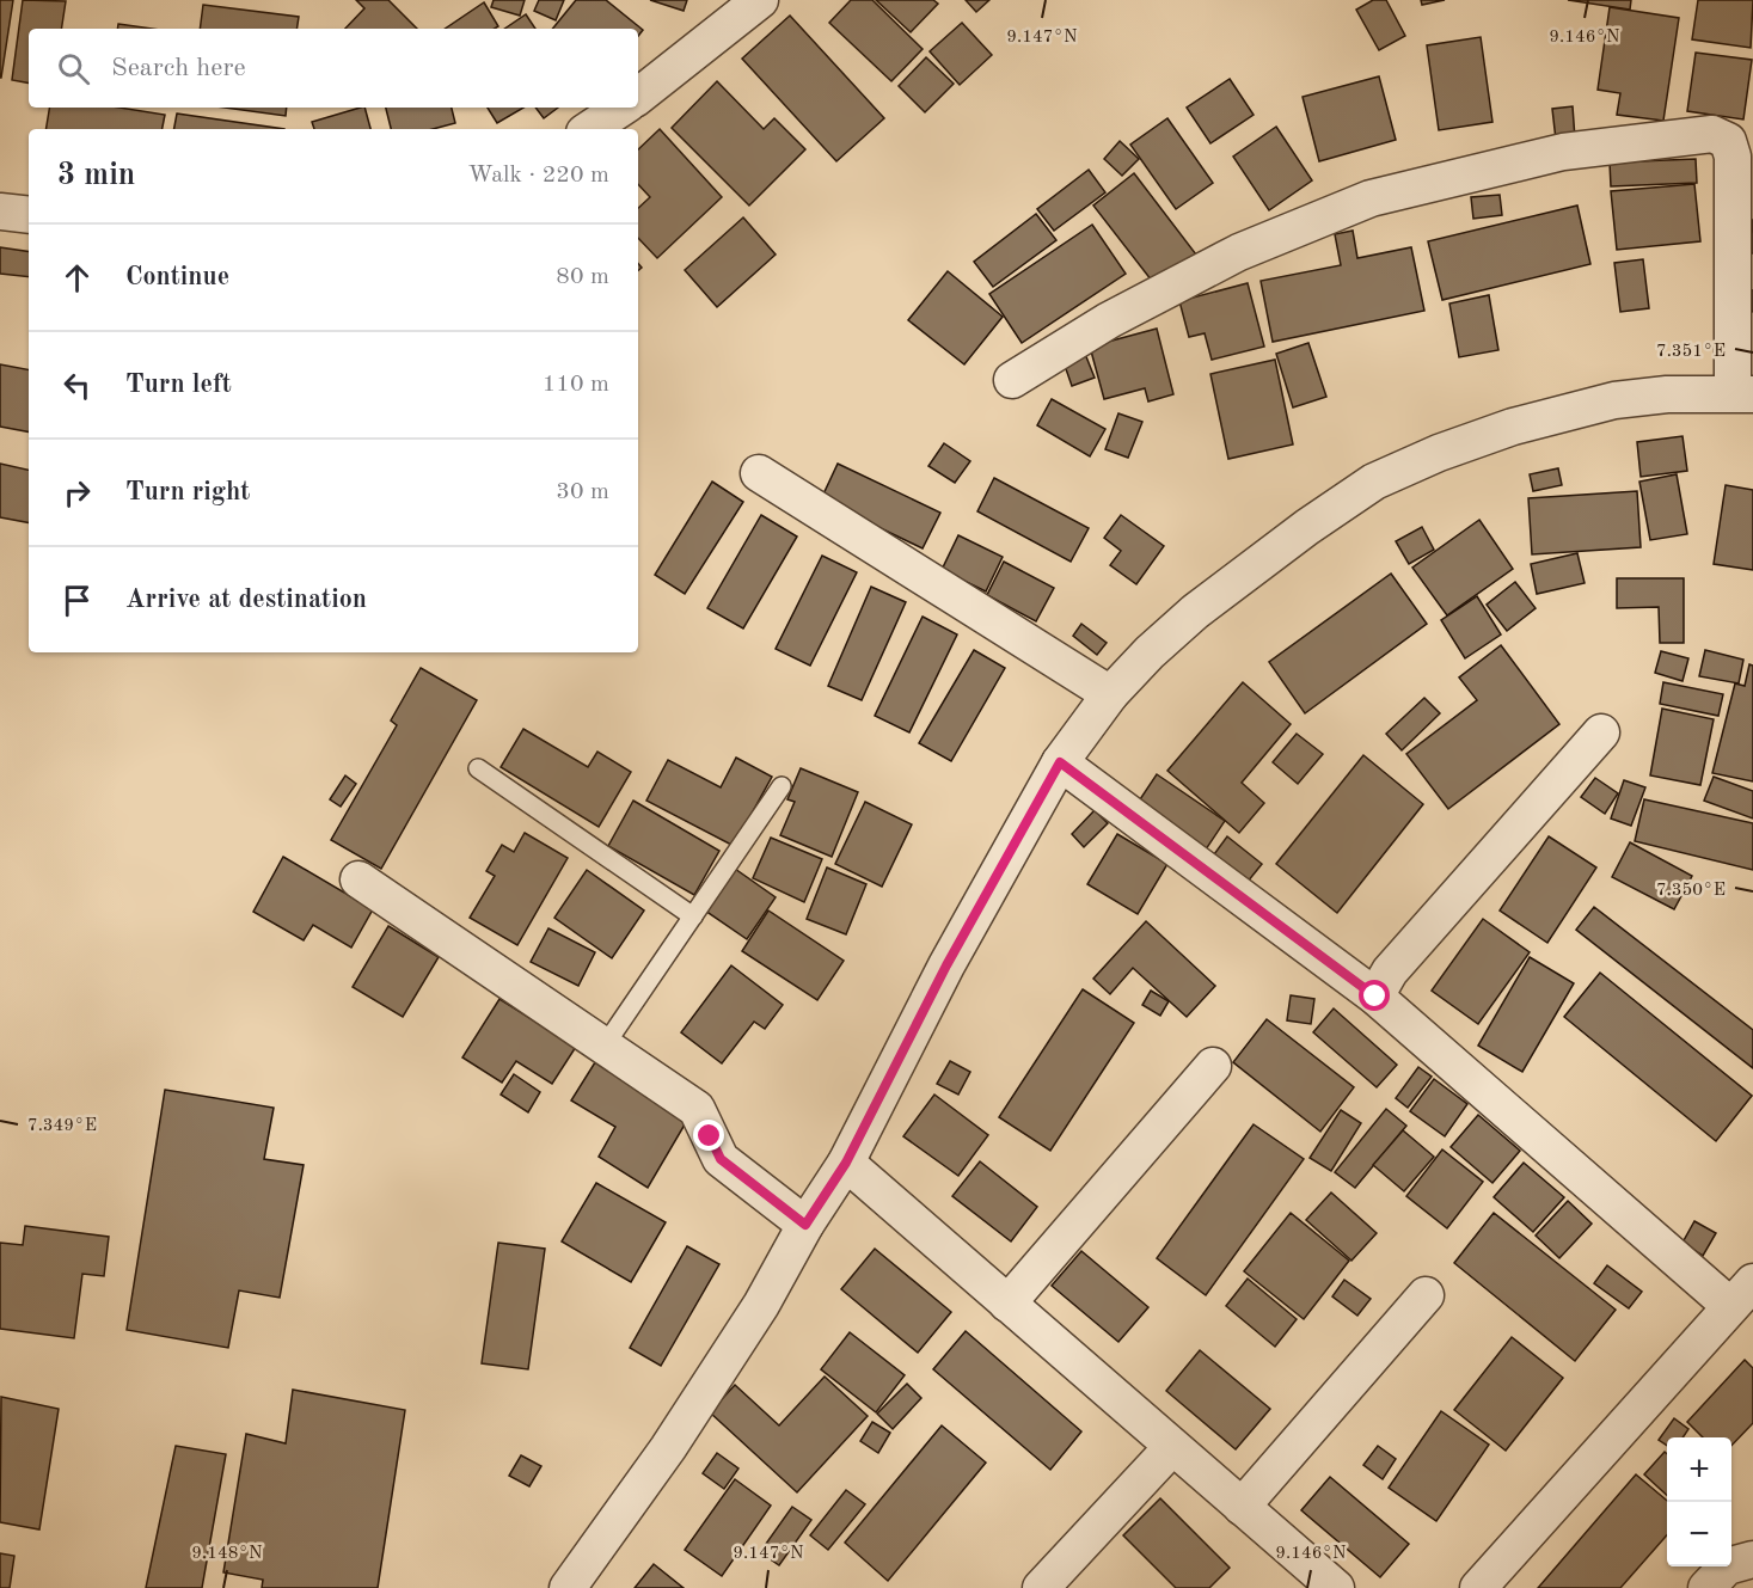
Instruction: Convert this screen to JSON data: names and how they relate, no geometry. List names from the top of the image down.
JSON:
{
  "page": {
    "search": "Search here",
    "heading": ["3 min", "Walk · 220 m"],
    "list": [
      ["Continue", "80 m"],
      ["Turn left", "110 m"],
      ["Turn right", "30 m"],
      "Arrive at destination"
    ],
    "map_buttons": ["+", "−"]
  },
  "coordinates": [
    "9.147°N",
    "9.146°N",
    "7.351°E",
    "7.350°E",
    "7.349°E",
    "9.148°N"
  ]
}
